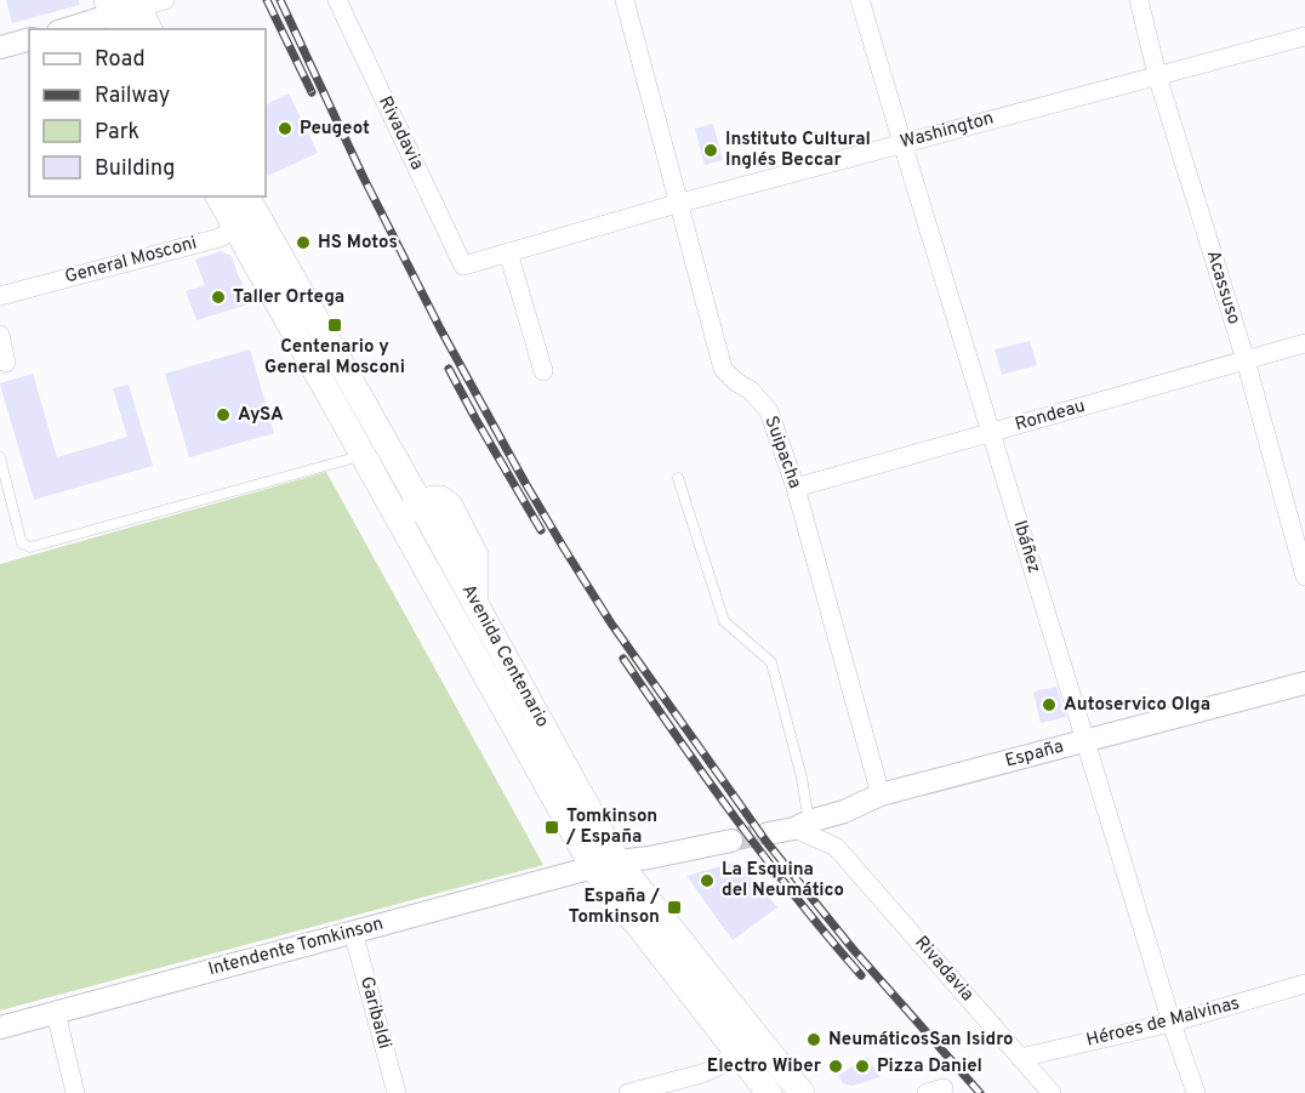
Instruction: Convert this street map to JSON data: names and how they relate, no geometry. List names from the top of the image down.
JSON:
{
  "streets": {
    "main road": ["Avenida Centenario"],
    "street": [
      "Washington",
      "Rivadavia",
      "General Mosconi",
      "Acassuso",
      "Rondeau",
      "Suipacha",
      "Ibáñez",
      "España",
      "Intendente Tomkinson",
      "Garibaldi",
      "Héroes de Malvinas"
    ]
  },
  "crossings": [
    ["Washington", "Rivadavia"],
    ["Washington", "Acassuso"],
    ["Washington", "Suipacha"],
    ["Washington", "Ibáñez"],
    ["Rivadavia", "España"],
    ["Rivadavia", "Héroes de Malvinas"],
    ["General Mosconi", "Avenida Centenario"],
    ["Acassuso", "Rondeau"],
    ["Rondeau", "Suipacha"],
    ["Rondeau", "Ibáñez"],
    ["Suipacha", "España"],
    ["Ibáñez", "España"],
    ["Ibáñez", "Héroes de Malvinas"],
    ["Avenida Centenario", "Intendente Tomkinson"],
    ["Intendente Tomkinson", "Garibaldi"]
  ],
  "places": {
    "other": [
      "Peugeot",
      "Instituto Cultural Inglés Beccar",
      "HS Motos",
      "Taller Ortega",
      "AySA",
      "Autoservico Olga",
      "La Esquina del Neumático",
      "NeumáticosSan Isidro",
      "Electro Wiber",
      "Pizza Daniel"
    ],
    "transit": ["Centenario y General Mosconi", "Tomkinson / España", "España / Tomkinson"]
  },
  "legend": [
    "Road",
    "Railway",
    "Park",
    "Building"
  ]
}
